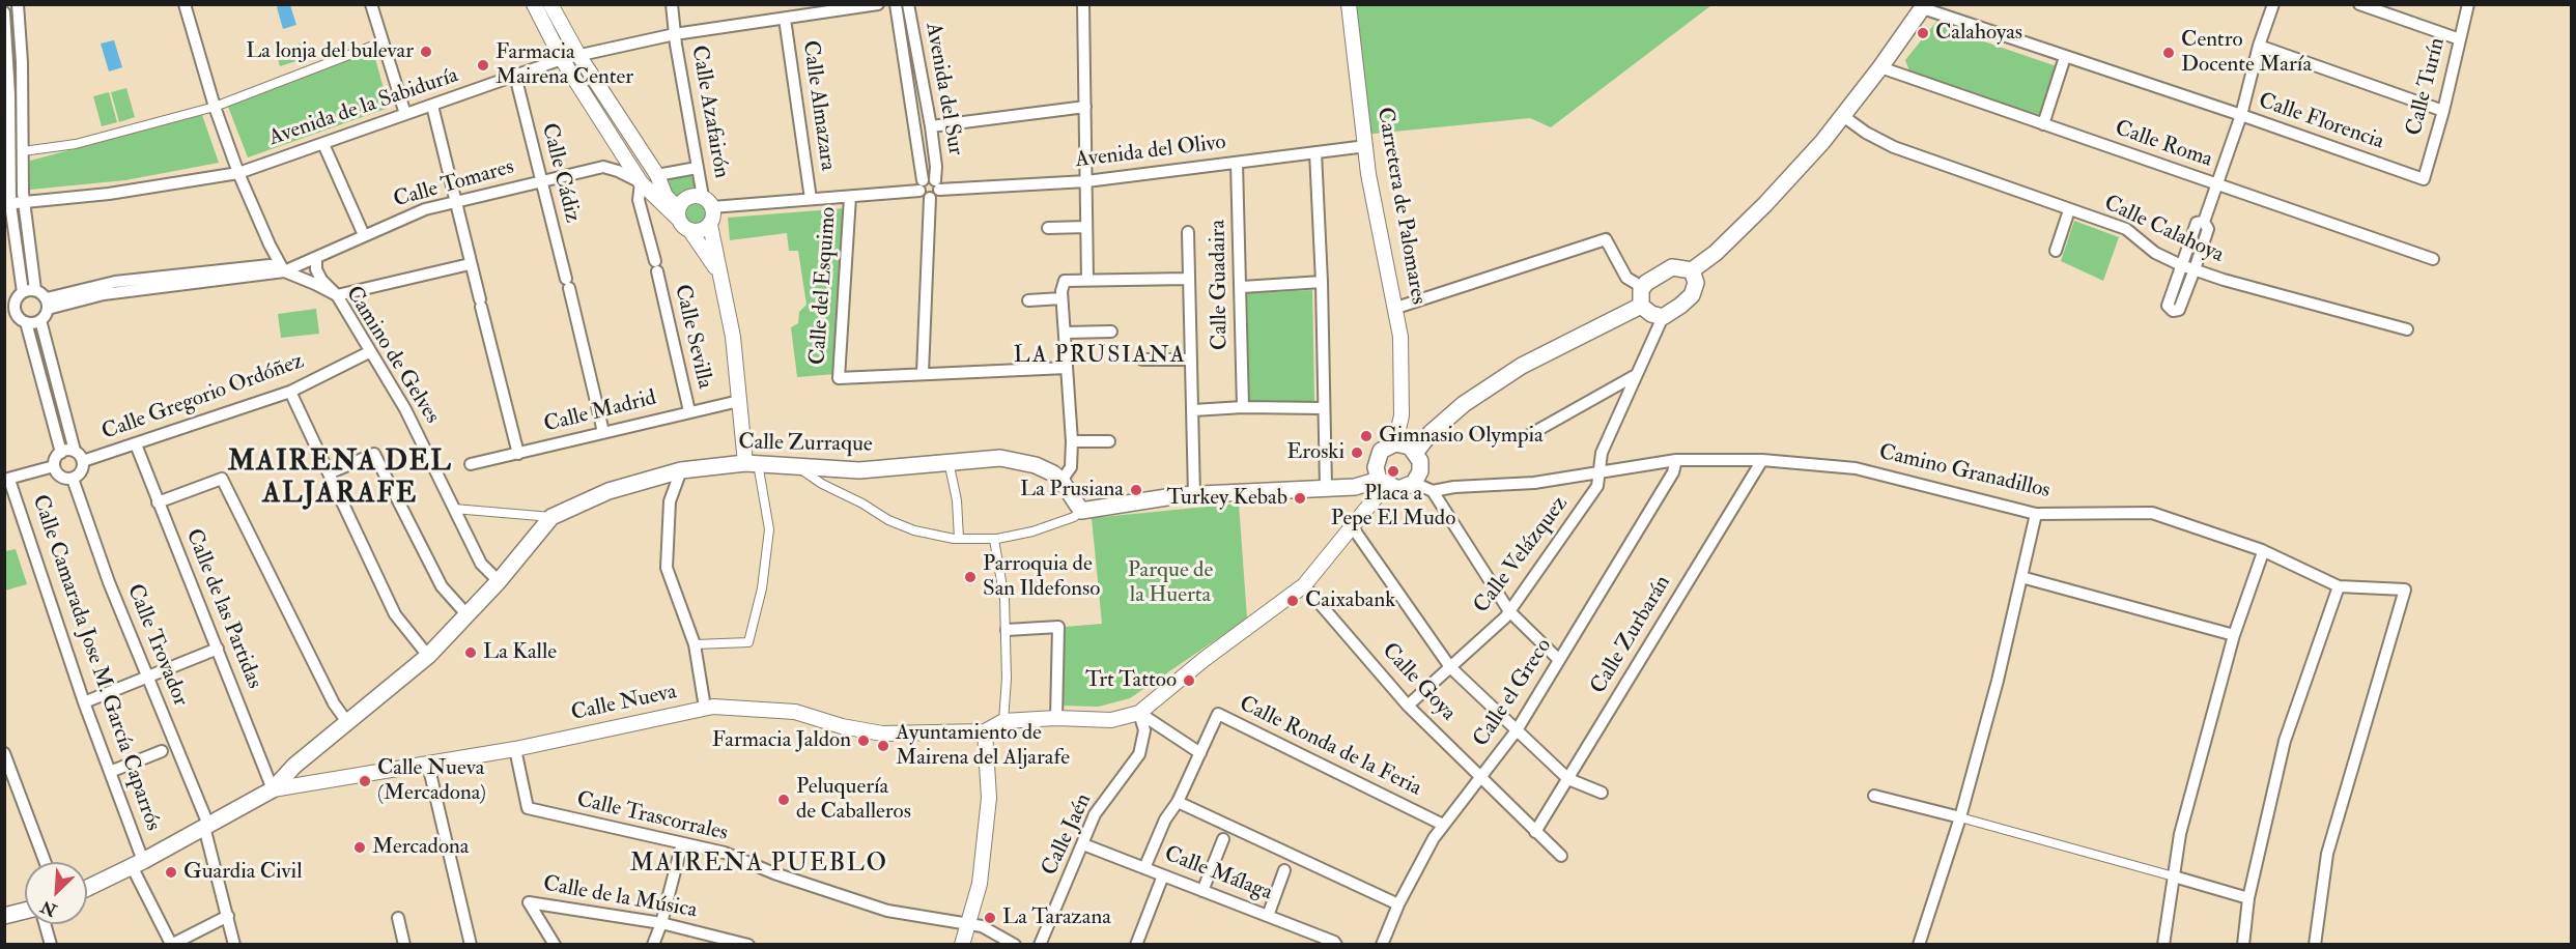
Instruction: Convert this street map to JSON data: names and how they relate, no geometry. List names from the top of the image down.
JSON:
{
  "streets": {
    "main road": ["Calle Zurraque"],
    "street": [
      "Calle Turín",
      "Avenida del Sur",
      "Calle Almazara",
      "Avenida de la Sabiduría",
      "Calle Azafairón",
      "Calle Florencia",
      "Calle Roma",
      "Avenida del Olivo",
      "Calle Cádiz",
      "Calle Tomares",
      "Carretera de Palomares",
      "Calle Calahoya",
      "Calle Guadaira",
      "Calle del Esquimo",
      "Calle Sevilla",
      "Camino de Gelves",
      "Calle Gregorio Ordóñez",
      "Calle Madrid",
      "Camino Granadillos",
      "Calle Velázquez",
      "Calle de las Partidas",
      "Calle Zurbarán",
      "Calle Trovador",
      "Calle Camarada Jose M. García Caparrós",
      "Calle Goya",
      "Calle el Greco",
      "Calle Nueva",
      "Calle Ronda de la Feria",
      "Calle Trascorrales",
      "Calle Jaén",
      "Calle Málaga",
      "Calle de la Música"
    ]
  },
  "crossings": [
    ["Calle Turín", "Calle Florencia"],
    ["Avenida del Sur", "Avenida del Olivo"],
    ["Calle Almazara", "Avenida de la Sabiduría"],
    ["Avenida de la Sabiduría", "Calle Azafairón"],
    ["Avenida de la Sabiduría", "Calle Cádiz"],
    ["Avenida del Olivo", "Carretera de Palomares"],
    ["Avenida del Olivo", "Calle Guadaira"],
    ["Calle Cádiz", "Calle Tomares"],
    ["Calle Cádiz", "Calle Madrid"],
    ["Calle Tomares", "Calle Sevilla"],
    ["Calle Tomares", "Camino de Gelves"],
    ["Calle Sevilla", "Calle Madrid"],
    ["Camino de Gelves", "Calle Gregorio Ordóñez"],
    ["Calle Gregorio Ordóñez", "Calle de las Partidas"],
    ["Calle Gregorio Ordóñez", "Calle Trovador"],
    ["Camino Granadillos", "Calle Velázquez"],
    ["Camino Granadillos", "Calle Zurbarán"],
    ["Camino Granadillos", "Calle el Greco"],
    ["Calle Velázquez", "Calle Goya"],
    ["Calle de las Partidas", "Calle Nueva"],
    ["Calle Zurbarán", "Calle Goya"],
    ["Calle Goya", "Calle el Greco"],
    ["Calle el Greco", "Calle Ronda de la Feria"],
    ["Calle Nueva", "Calle Trascorrales"],
    ["Calle Ronda de la Feria", "Calle Málaga"],
    ["Calle Jaén", "Calle Málaga"]
  ],
  "districts": ["LA PRUSIANA", "MAIRENA DEL ALJARAFE", "MAIRENA PUEBLO"],
  "parks": ["Parque de la Huerta"],
  "places": [
    "Calahoyas",
    "La lonja del bulevar",
    "Centro Docente María",
    "Farmacia Mairena Center",
    "Gimnasio Olympia",
    "Eroski",
    "Placa a Pepe El Mudo",
    "La Prusiana",
    "Turkey Kebab",
    "Parroquia de San Ildefonso",
    "Caixabank",
    "La Kalle",
    "Trt Tattoo",
    "Farmacia Jaldon",
    "Ayuntamiento de Mairena del Aljarafe",
    "Calle Nueva (Mercadona)",
    "Peluquería de Caballeros",
    "Mercadona",
    "Guardia Civil",
    "La Tarazana"
  ],
  "north": "bottom left"
}
